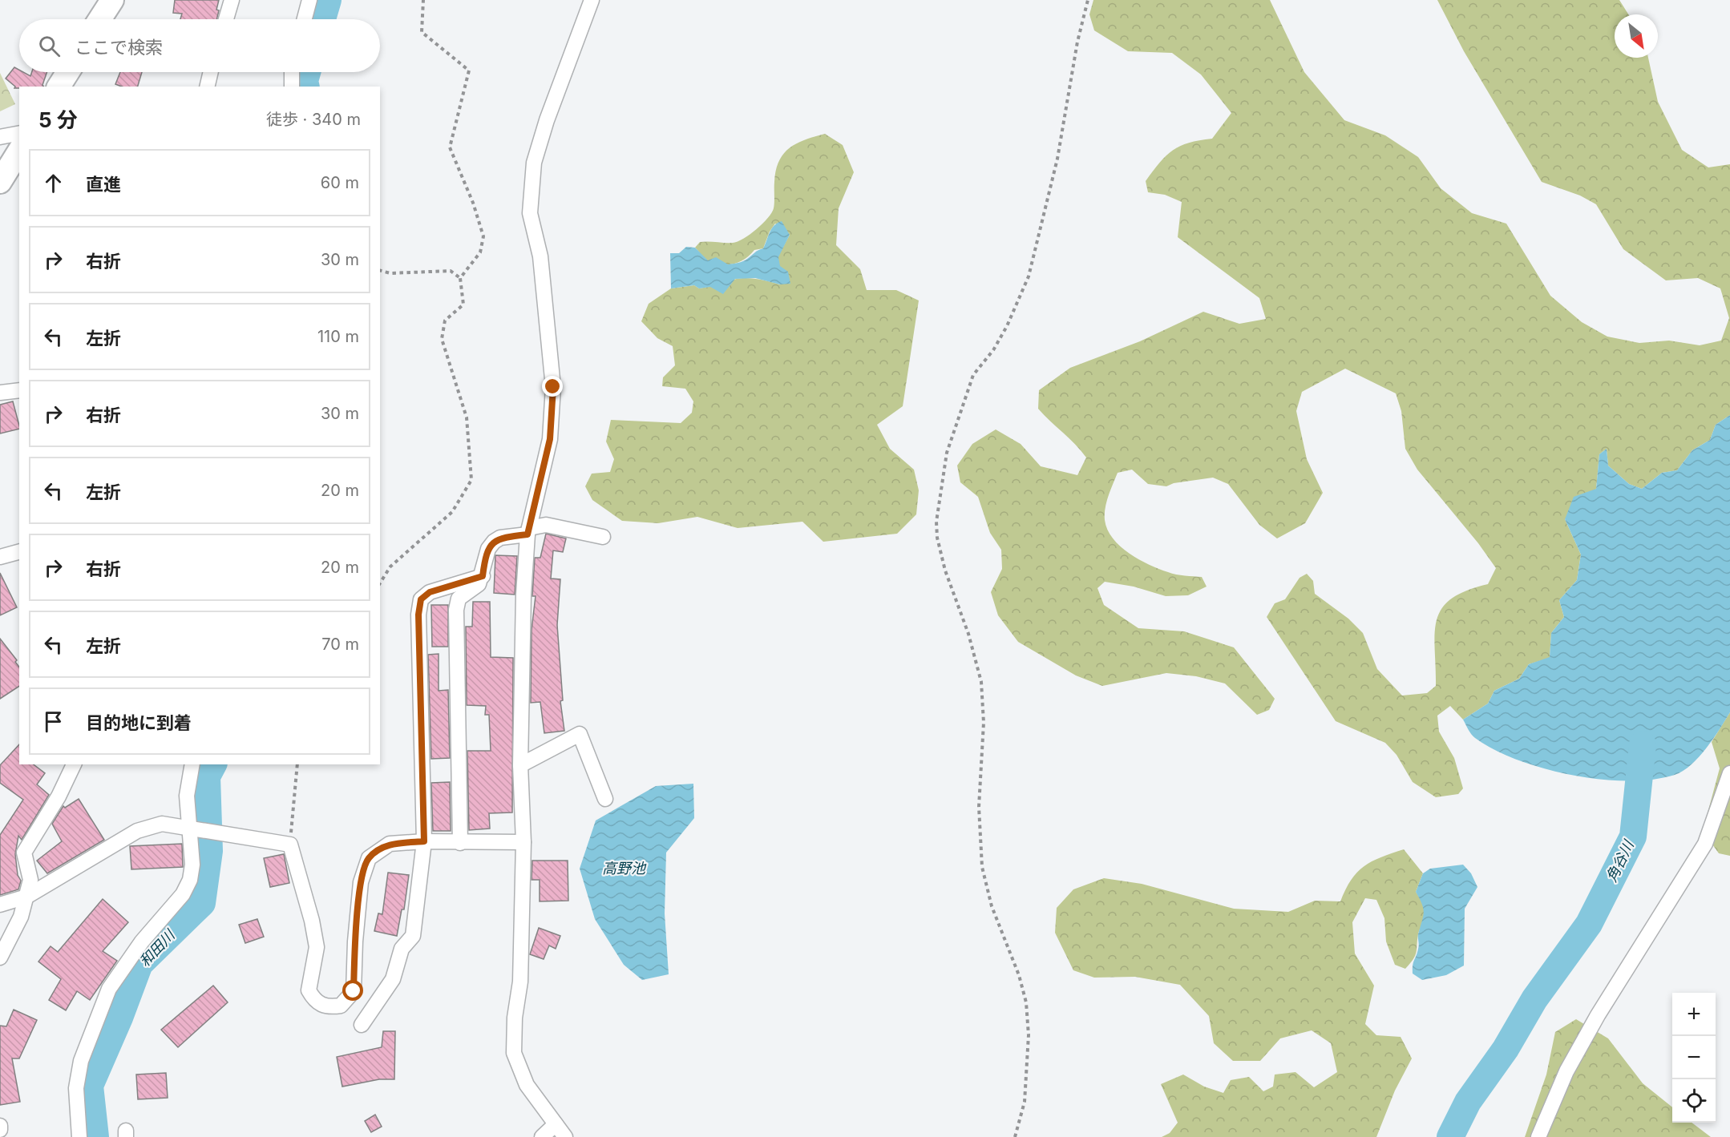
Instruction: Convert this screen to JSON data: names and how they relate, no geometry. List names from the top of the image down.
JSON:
{
  "water": ["角谷川", "高野池", "和田川"],
  "north": "bottom right",
  "page": {
    "search": "ここで検索",
    "heading": ["5 分", "徒歩 · 340 m"],
    "list": [
      ["直進", "60 m"],
      ["右折", "30 m"],
      ["左折", "110 m"],
      ["右折", "30 m"],
      ["左折", "20 m"],
      ["右折", "20 m"],
      ["左折", "70 m"],
      "目的地に到着"
    ],
    "map_buttons": ["+", "−"]
  }
}
